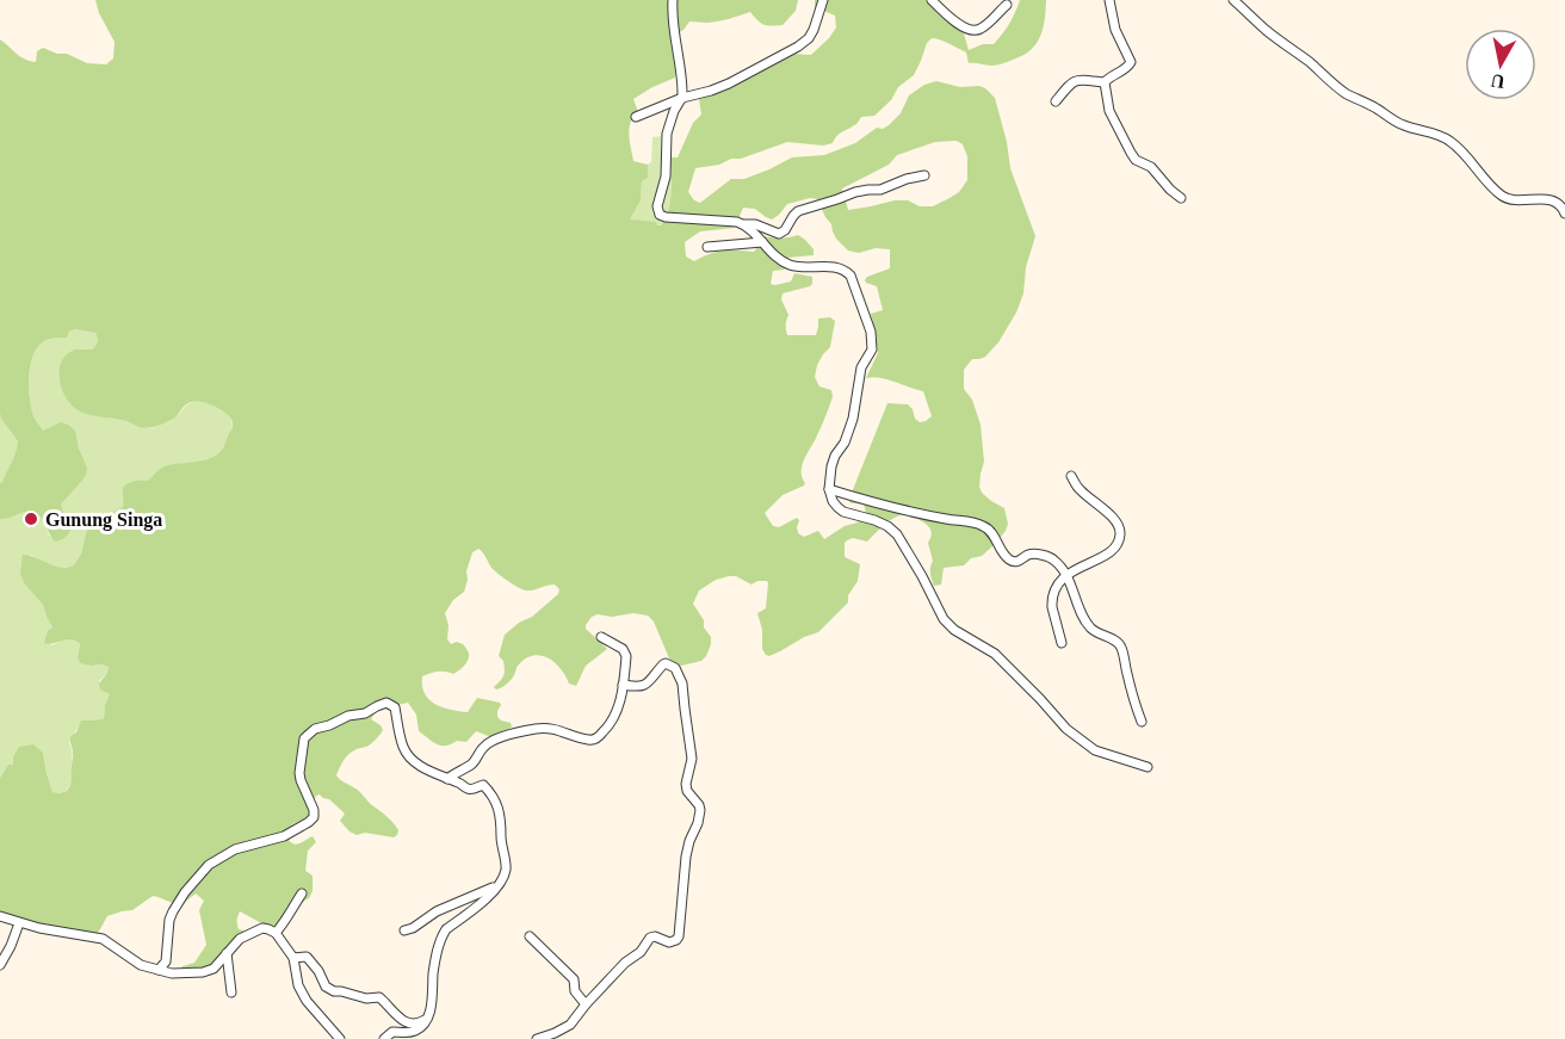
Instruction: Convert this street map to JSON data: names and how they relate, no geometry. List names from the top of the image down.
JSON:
{
  "places": ["Gunung Singa"],
  "north": "bottom"
}
